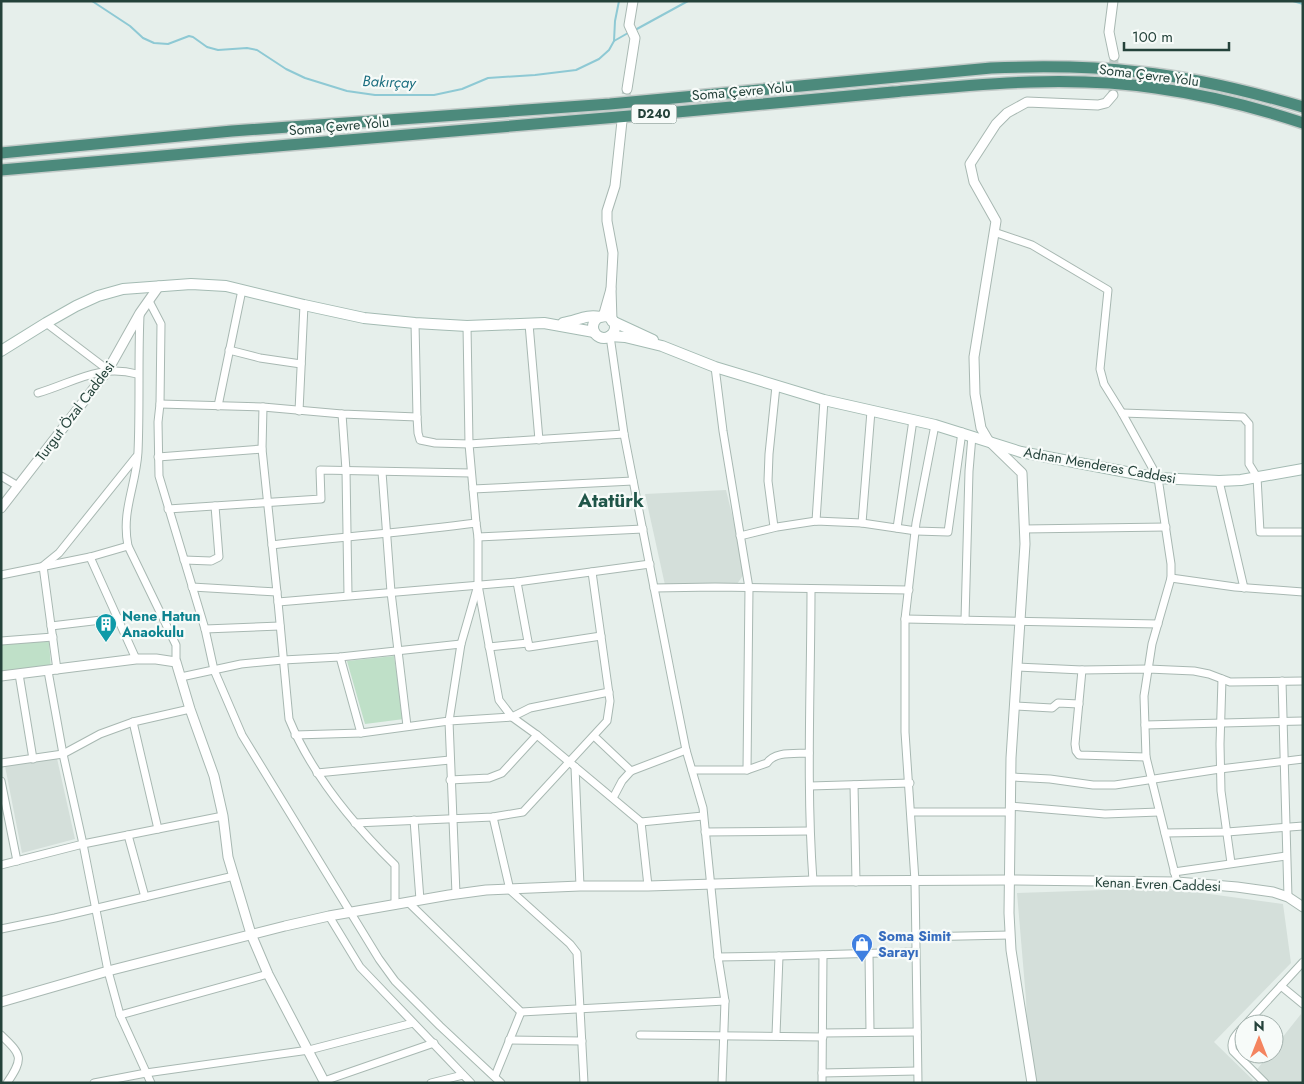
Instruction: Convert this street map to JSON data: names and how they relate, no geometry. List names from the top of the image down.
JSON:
{
  "streets": {
    "highway": ["Soma Çevre Yolu", "D240"],
    "main road": ["Adnan Menderes Caddesi"],
    "street": ["Turgut Özal Caddesi", "Kenan Evren Caddesi"]
  },
  "districts": ["Atatürk"],
  "water": ["Bakırçay"],
  "places": {
    "building": ["Nene Hatun Anaokulu"],
    "shop": ["Soma Simit Sarayı"]
  },
  "scale_bar": "100 m",
  "north": "top"
}
